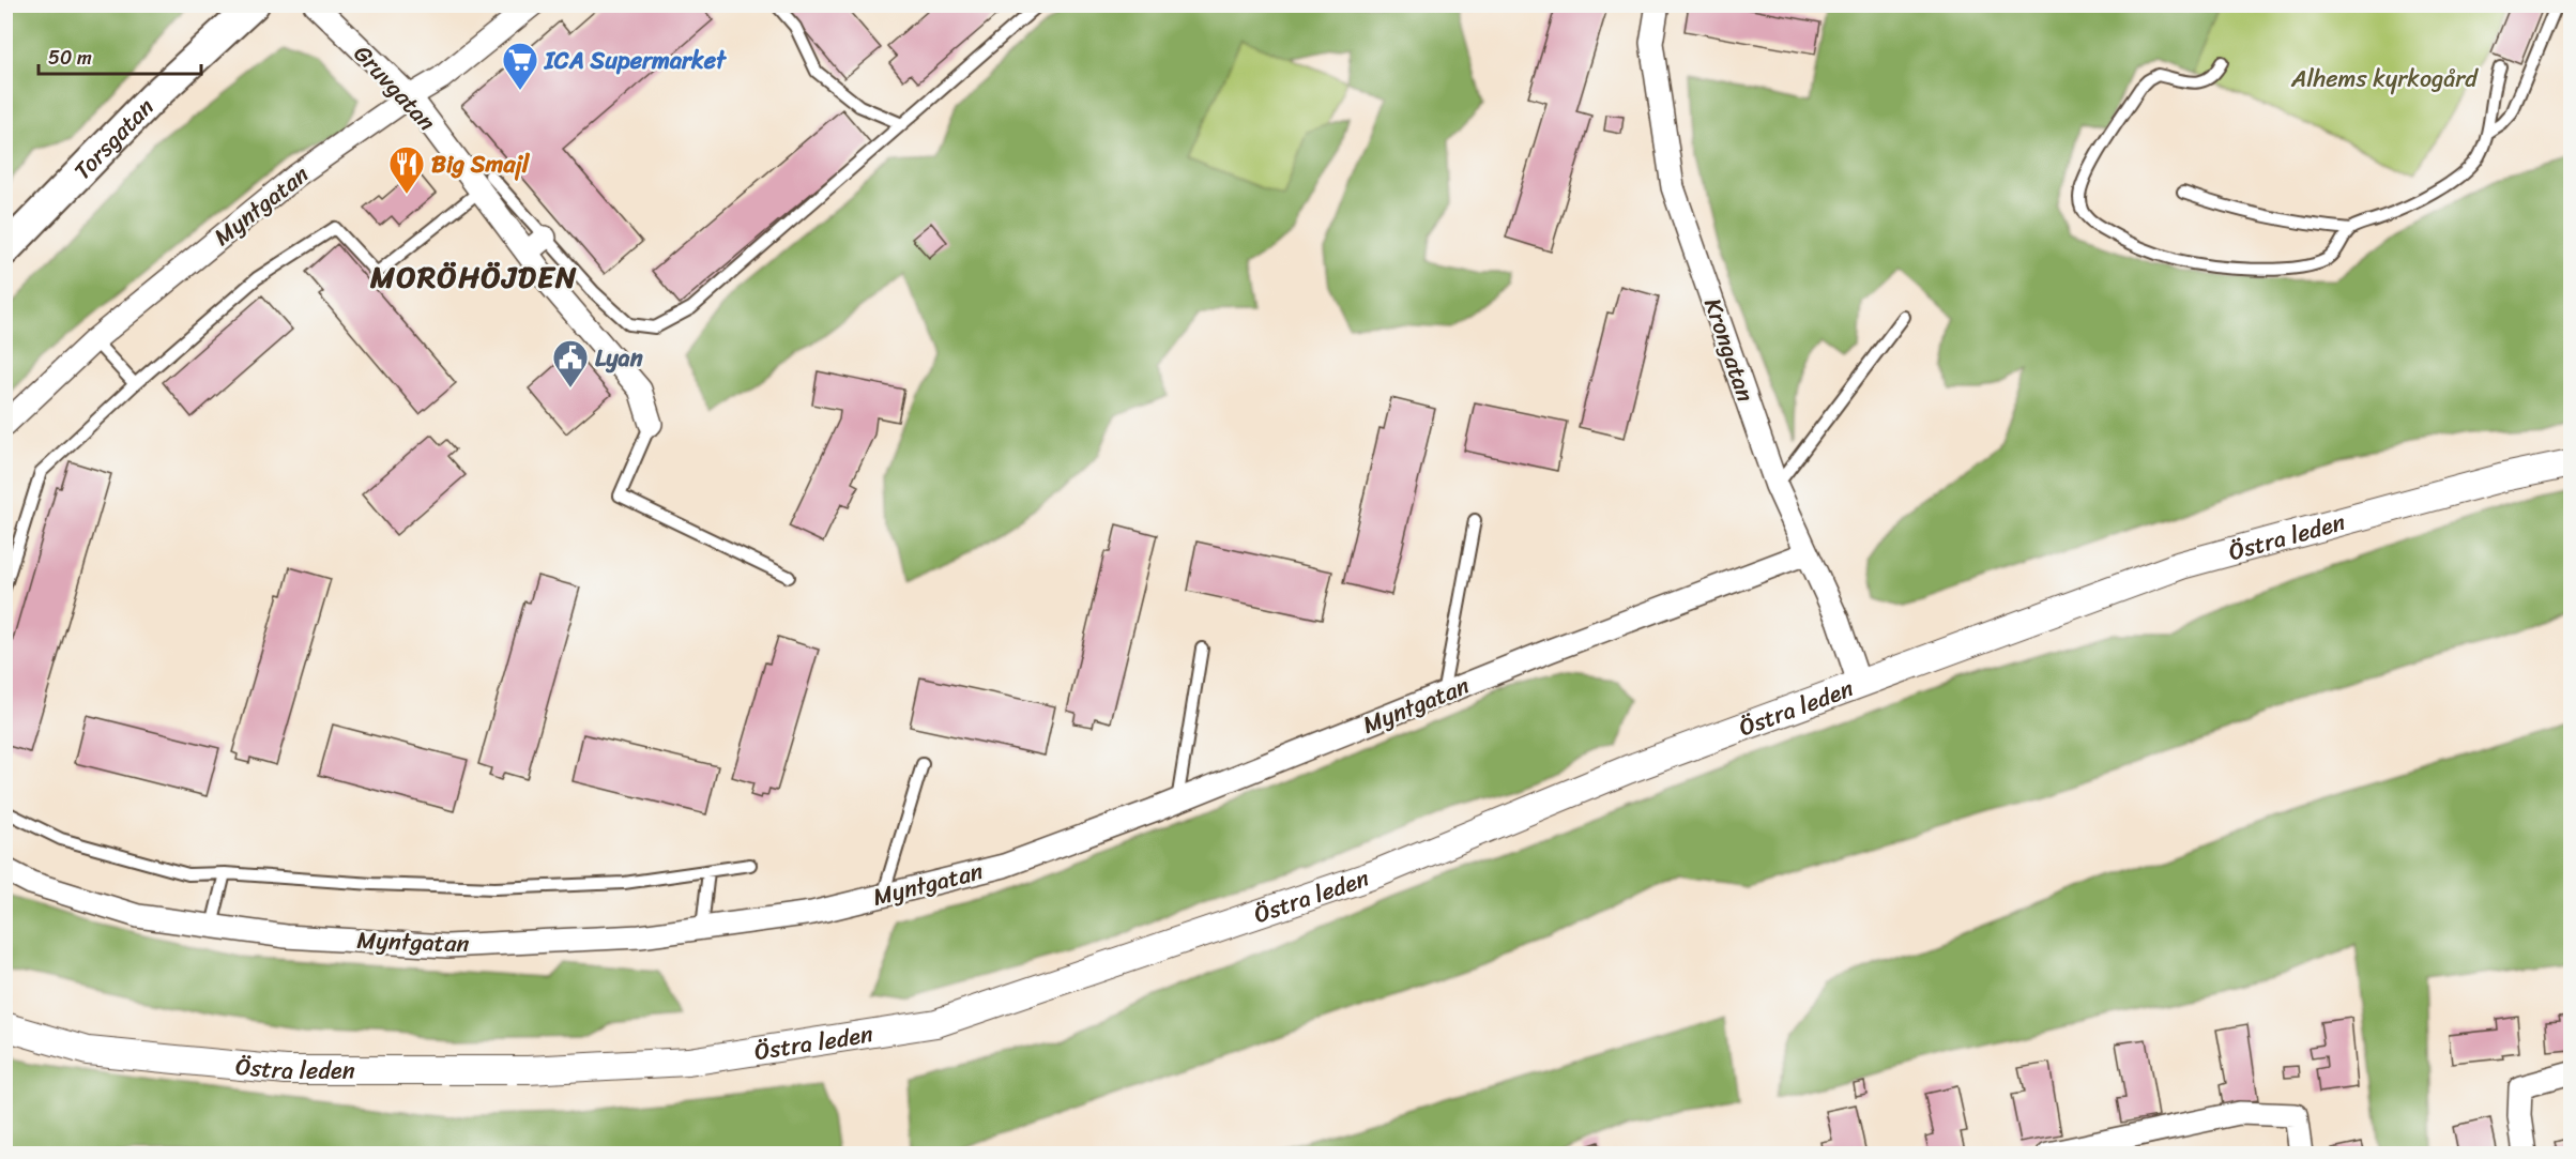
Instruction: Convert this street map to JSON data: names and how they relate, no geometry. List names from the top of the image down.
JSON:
{
  "streets": {
    "main road": ["Torsgatan"],
    "street": [
      "Gruvgatan",
      "Myntgatan",
      "Krongatan",
      "Östra leden"
    ]
  },
  "crossings": [
    ["Gruvgatan", "Myntgatan"],
    ["Myntgatan", "Krongatan"],
    ["Krongatan", "Östra leden"]
  ],
  "districts": ["MORÖHÖJDEN"],
  "parks": ["Alhems kyrkogård"],
  "places": {
    "supermarket": ["ICA Supermarket"],
    "restaurant": ["Big Smajl"],
    "public building": ["Lyan"]
  },
  "scale_bar": "50 m"
}
